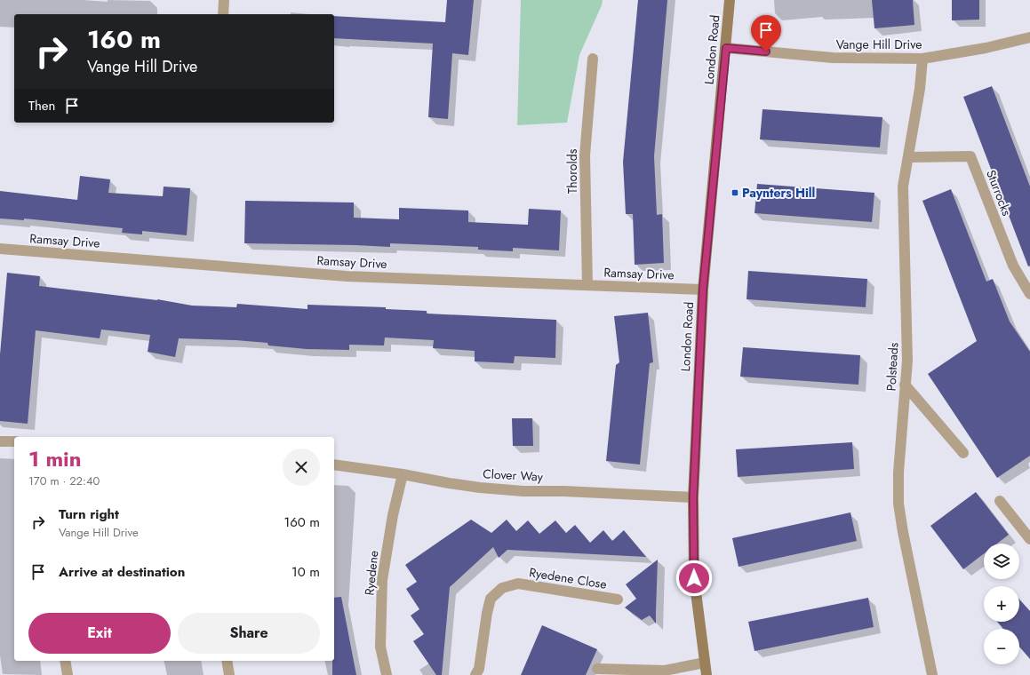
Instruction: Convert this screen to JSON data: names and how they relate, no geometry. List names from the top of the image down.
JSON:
{
  "streets": {
    "main road": ["London Road"],
    "street": [
      "Vange Hill Drive",
      "Thorolds",
      "Sturrocks",
      "Ramsay Drive",
      "Polsteads",
      "Clover Way",
      "Ryedene",
      "Ryedene Close"
    ]
  },
  "crossings": [
    ["Vange Hill Drive", "London Road"],
    ["Vange Hill Drive", "Polsteads"],
    ["London Road", "Ramsay Drive"],
    ["London Road", "Clover Way"],
    ["Thorolds", "Ramsay Drive"],
    ["Sturrocks", "Polsteads"],
    ["Clover Way", "Ryedene"]
  ],
  "places": {
    "transit": ["Paynters Hill"]
  },
  "page": {
    "turn": ["160 m", "Vange Hill Drive"],
    "then": "Then",
    "heading": ["1 min", "170 m · 22:40"],
    "list": [
      {
        "name": "Turn right",
        "note": "Vange Hill Drive",
        "value": "160 m"
      },
      {
        "name": "Arrive at destination",
        "value": "10 m"
      }
    ],
    "map_buttons": ["+", "−"],
    "buttons": ["Exit", "Share"]
  }
}
